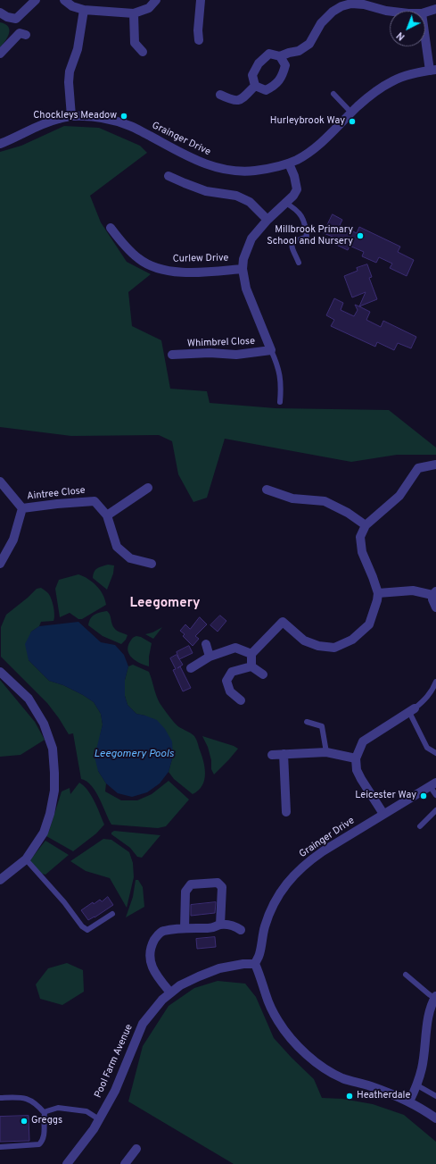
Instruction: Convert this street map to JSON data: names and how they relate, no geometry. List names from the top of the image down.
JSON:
{
  "streets": {
    "street": [
      "Grainger Drive",
      "Curlew Drive",
      "Whimbrel Close",
      "Aintree Close",
      "Pool Farm Avenue"
    ]
  },
  "crossings": [
    ["Grainger Drive", "Pool Farm Avenue"]
  ],
  "districts": ["Leegomery"],
  "water": ["Leegomery Pools"],
  "places": [
    "Chockleys Meadow",
    "Hurleybrook Way",
    "Millbrook Primary School and Nursery",
    "Leicester Way",
    "Heatherdale",
    "Greggs"
  ],
  "north": "bottom left"
}
